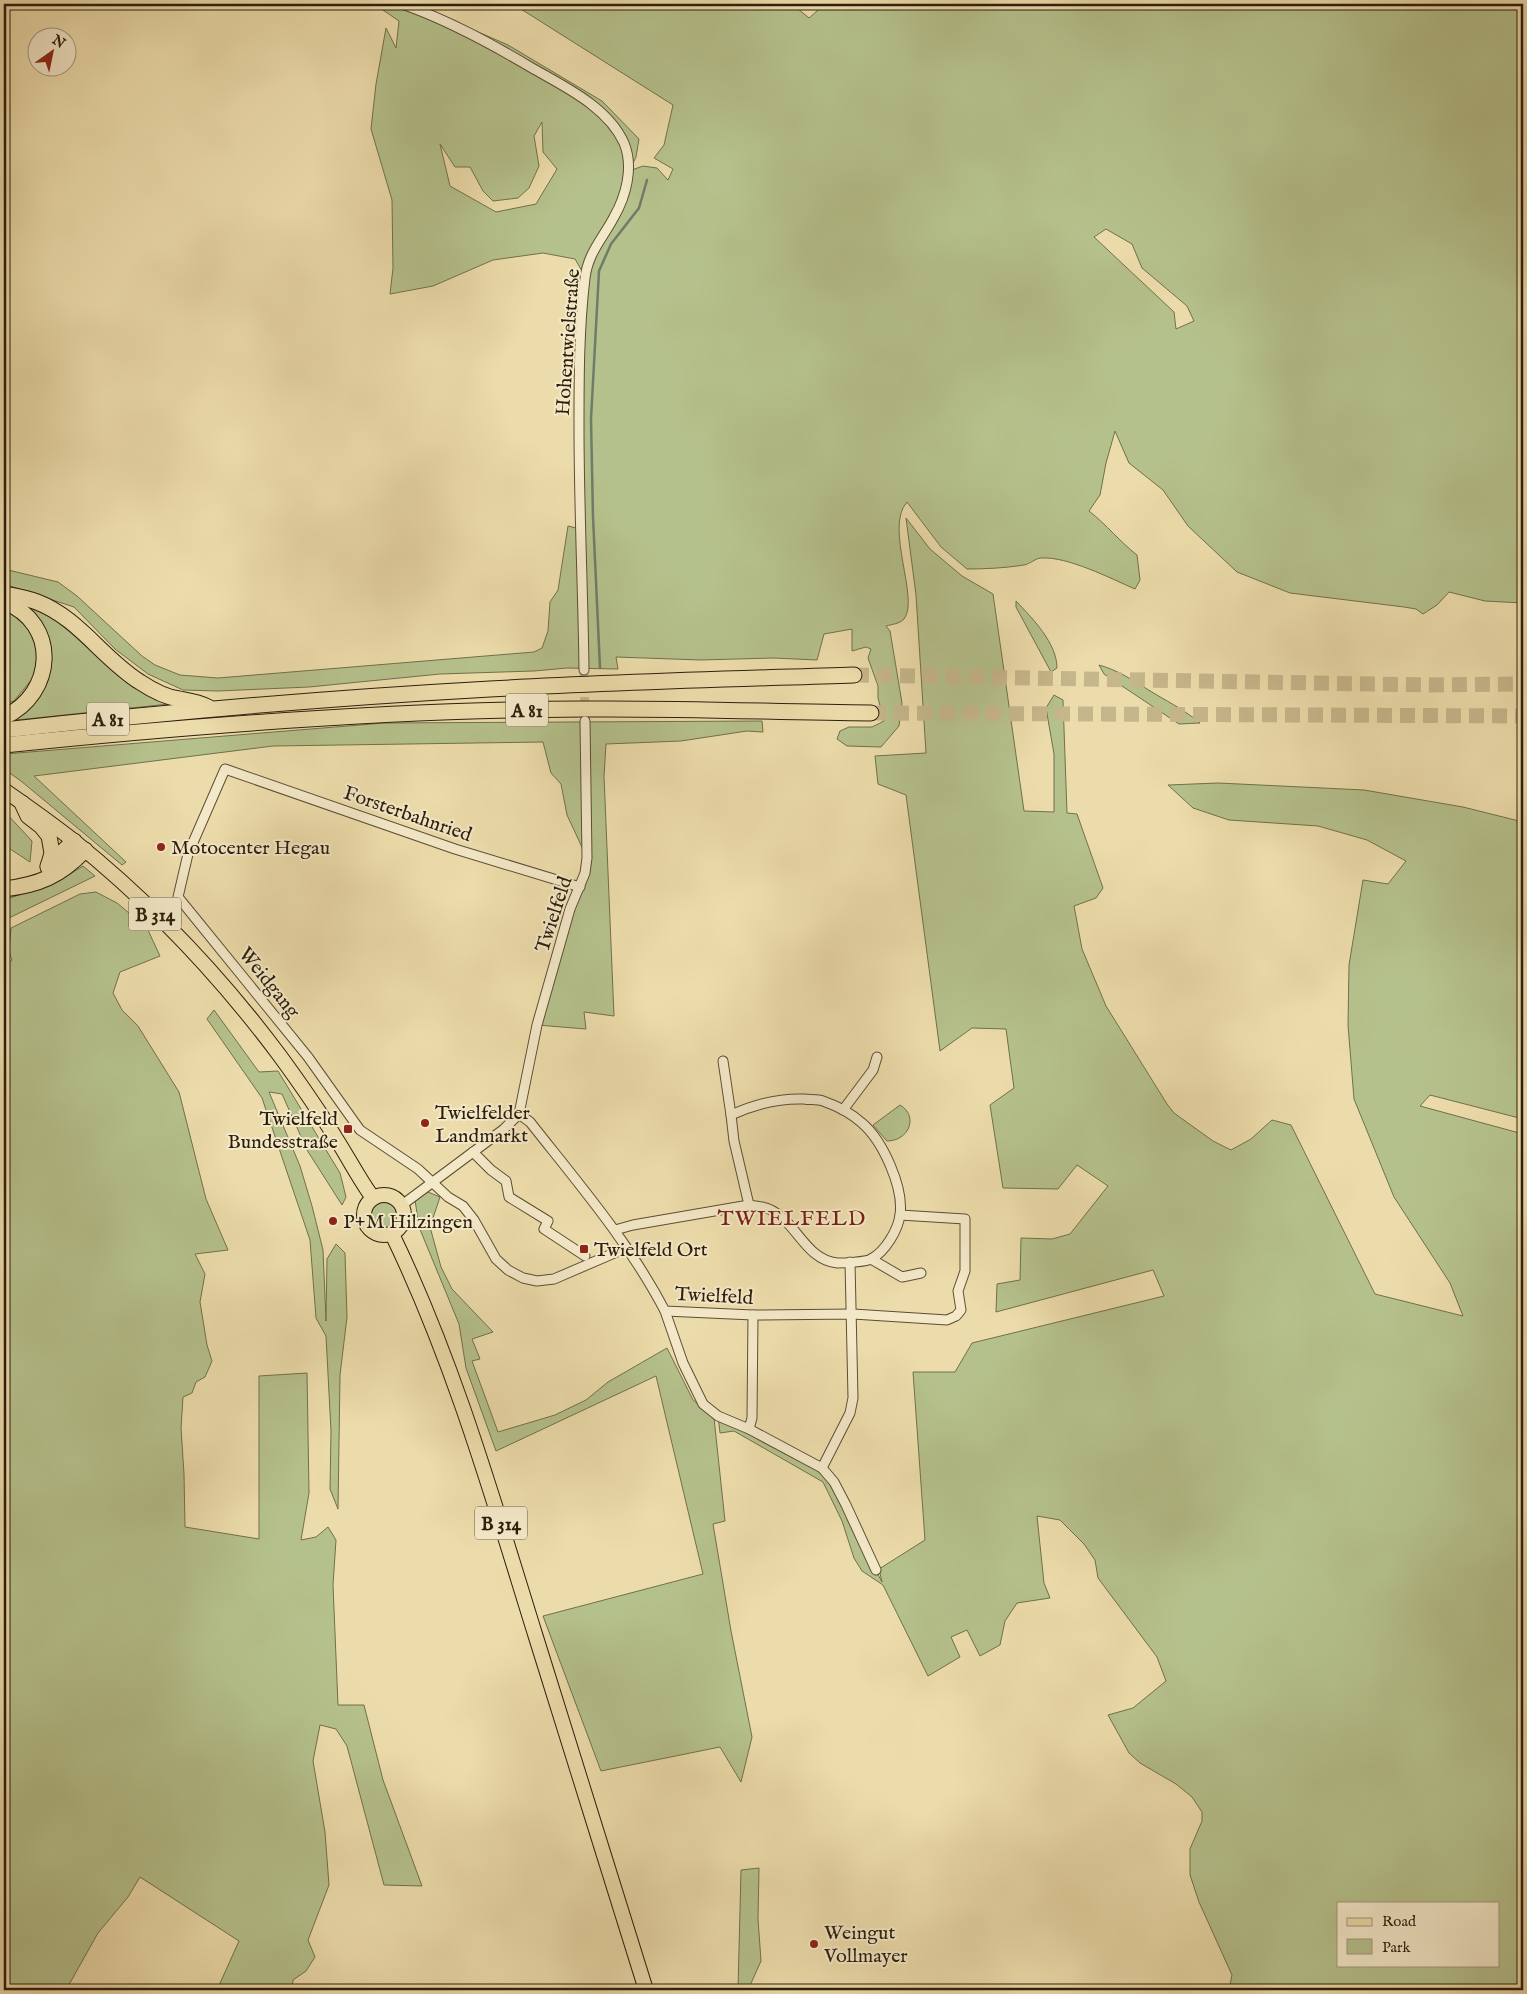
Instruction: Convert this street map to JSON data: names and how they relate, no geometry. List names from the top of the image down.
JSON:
{
  "streets": {
    "highway": ["A 81"],
    "main road": ["B 314"],
    "street": [
      "Hohentwielstraße",
      "Forsterbahnried",
      "Twielfeld",
      "Weidgang"
    ]
  },
  "crossings": [
    ["Forsterbahnried", "Twielfeld"],
    ["Forsterbahnried", "Weidgang"]
  ],
  "districts": ["TWIELFELD"],
  "places": {
    "other": [
      "Motocenter Hegau",
      "Twielfelder Landmarkt",
      "P+M Hilzingen",
      "Weingut Vollmayer"
    ],
    "transit": ["Twielfeld Bundesstraße", "Twielfeld Ort"]
  },
  "legend": ["Road", "Park"],
  "north": "top right"
}
